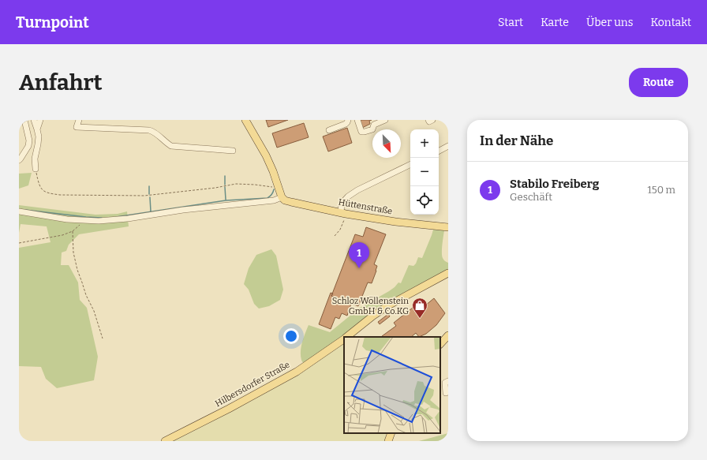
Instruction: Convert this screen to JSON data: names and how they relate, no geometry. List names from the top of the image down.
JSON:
{
  "streets": {
    "main road": ["Hüttenstraße", "Hilbersdorfer Straße"]
  },
  "places": {
    "shop": ["Schloz Wöllenstein GmbH & Co.KG"]
  },
  "north": "bottom right",
  "page": {
    "header": "Turnpoint",
    "nav": [
      "Start",
      "Karte",
      "Über uns",
      "Kontakt"
    ],
    "buttons": "Route",
    "title": "Anfahrt",
    "heading": "In der Nähe",
    "map_buttons": ["+", "−"],
    "list": [
      {
        "mark": "1",
        "name": "Stabilo Freiberg",
        "note": "Geschäft",
        "value": "150 m"
      }
    ],
    "pins": "1"
  }
}
